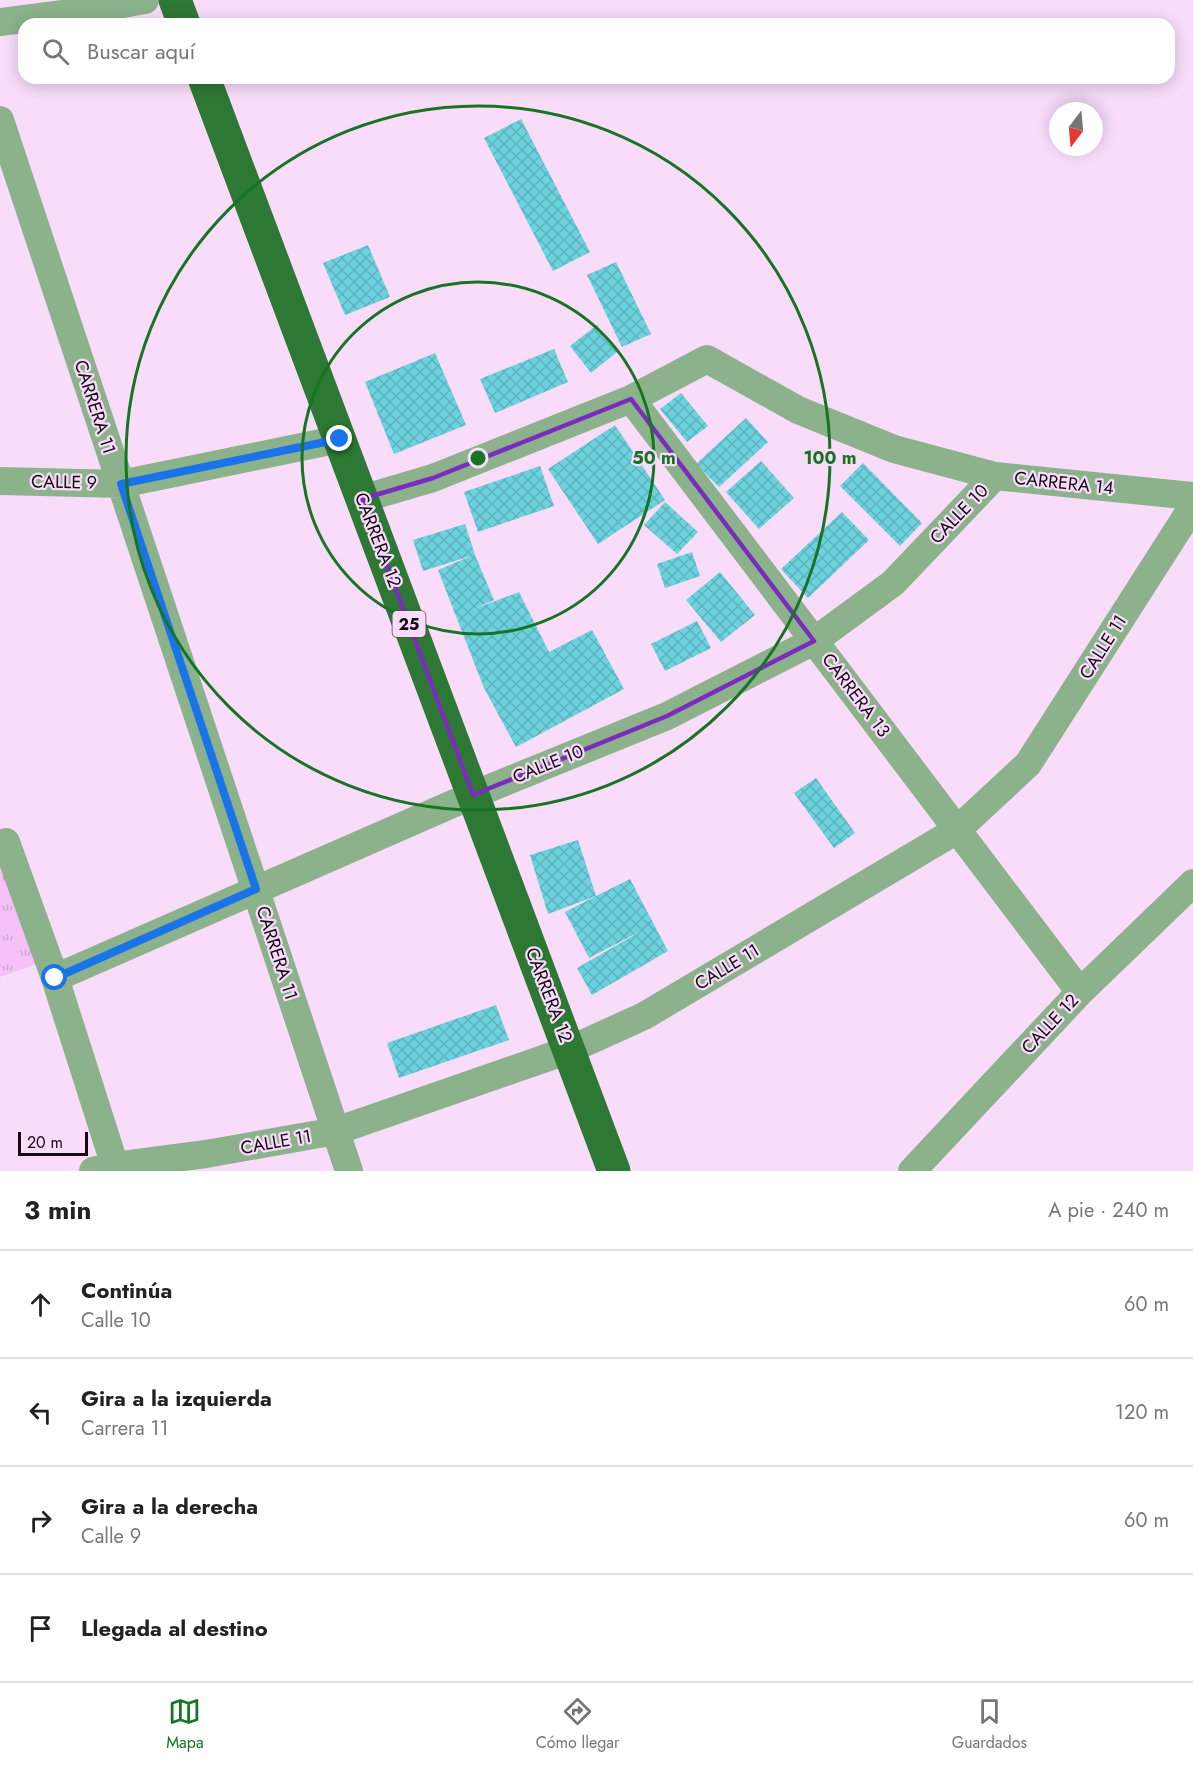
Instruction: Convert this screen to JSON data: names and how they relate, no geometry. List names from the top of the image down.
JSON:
{
  "streets": {
    "highway": ["CARRERA 12", "25"],
    "street": [
      "CARRERA 11",
      "CALLE 9",
      "CARRERA 14",
      "CALLE 10",
      "CALLE 11",
      "CARRERA 13",
      "CALLE 12"
    ]
  },
  "crossings": [
    ["CARRERA 11", "CALLE 9"],
    ["CARRERA 11", "CALLE 10"],
    ["CARRERA 11", "CALLE 11"],
    ["CALLE 9", "CARRERA 12"],
    ["CARRERA 14", "CALLE 10"],
    ["CARRERA 14", "CARRERA 13"],
    ["CALLE 10", "CARRERA 12"],
    ["CALLE 10", "CARRERA 13"],
    ["CARRERA 12", "CALLE 11"],
    ["CALLE 11", "CARRERA 13"],
    ["CARRERA 13", "CALLE 12"]
  ],
  "scale_bar": "20 m",
  "north": "bottom",
  "page": {
    "search": "Buscar aquí",
    "scale": "20 m",
    "heading": ["3 min", "A pie · 240 m"],
    "list": [
      ["Continúa", "Calle 10", "60 m"],
      ["Gira a la izquierda", "Carrera 11", "120 m"],
      ["Gira a la derecha", "Calle 9", "60 m"],
      "Llegada al destino"
    ],
    "nav": ["Mapa", "Cómo llegar", "Guardados"]
  },
  "rings": ["50 m", "100 m"]
}
